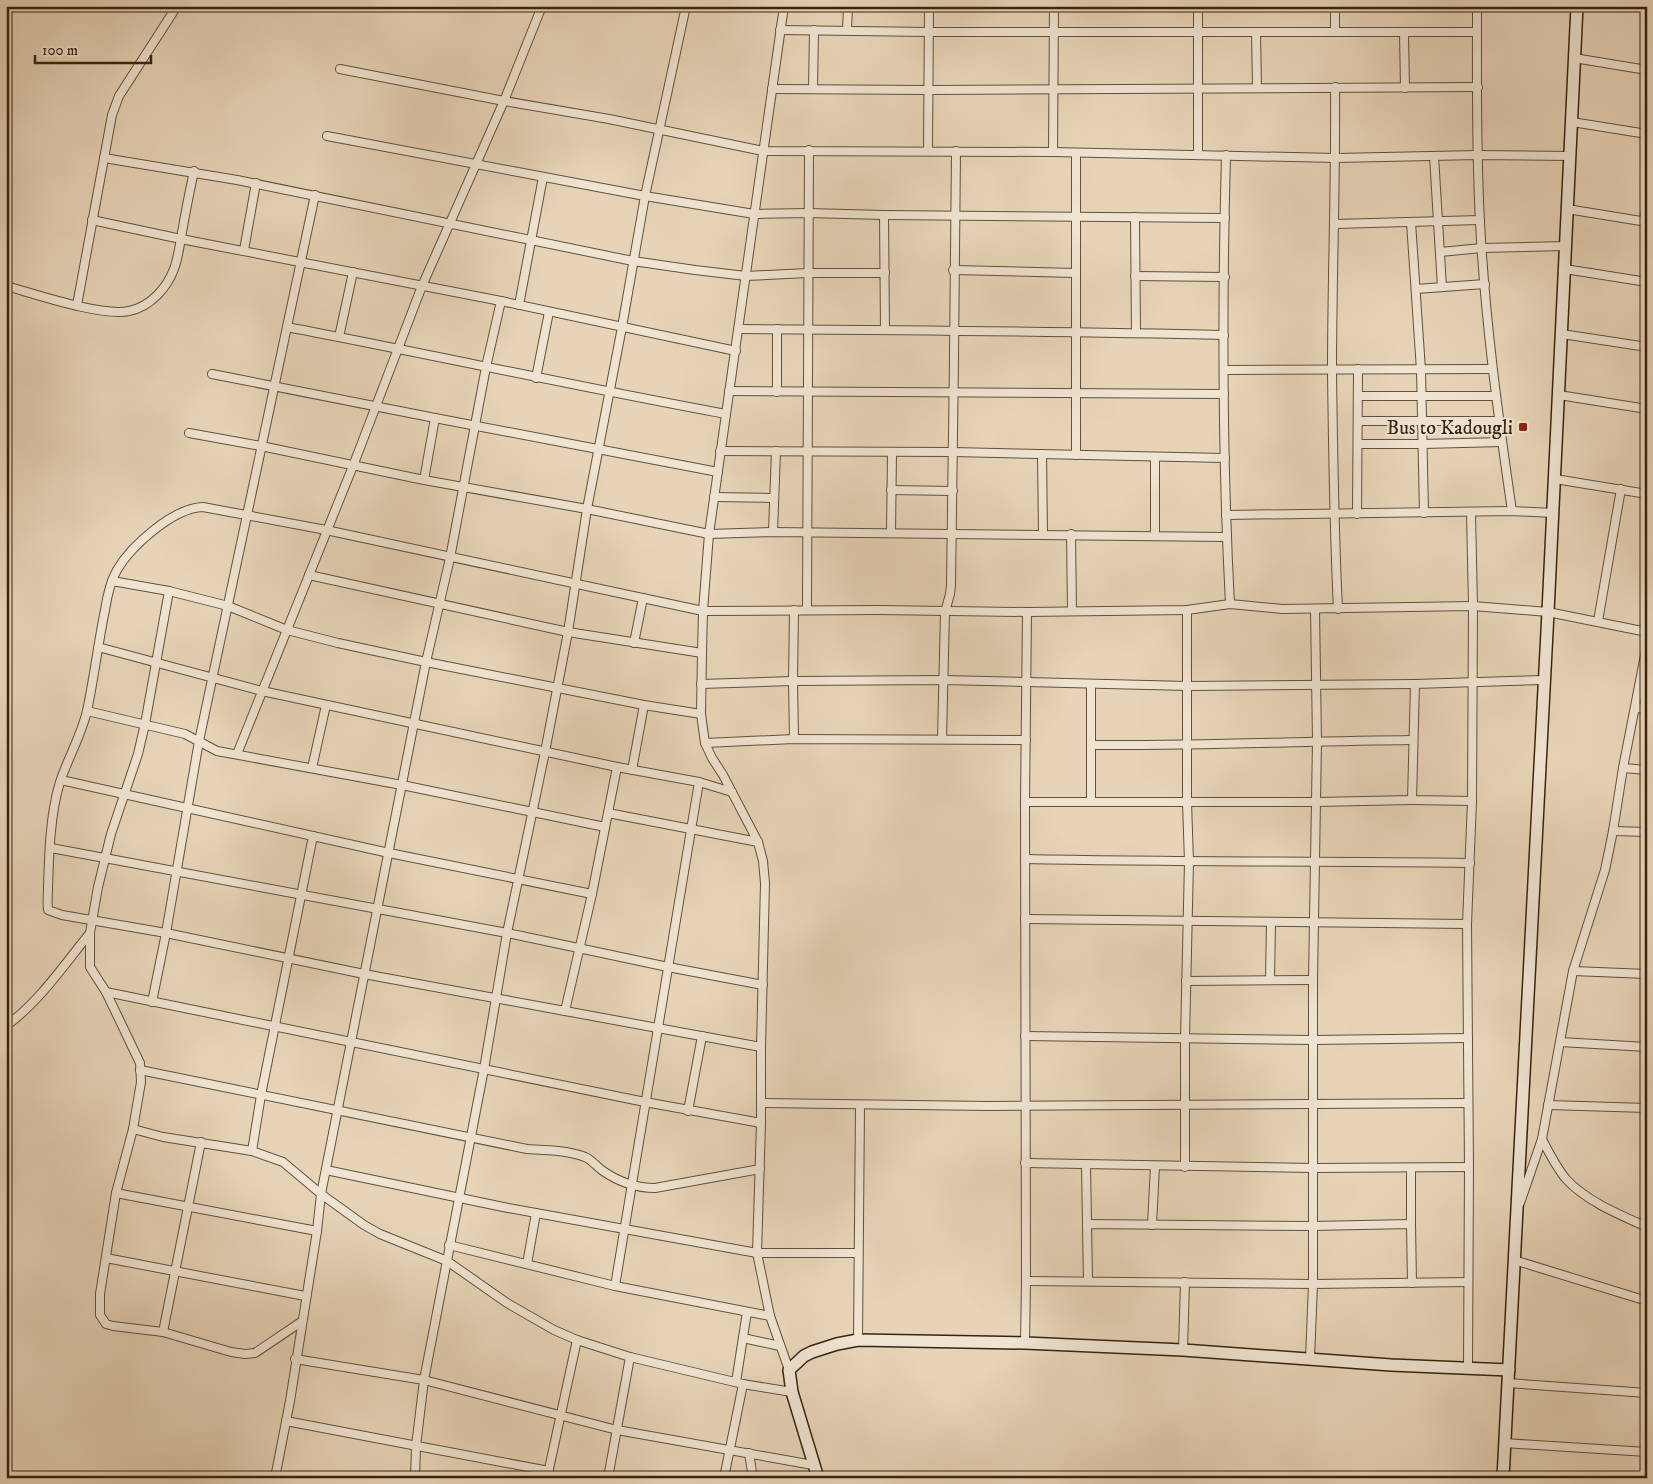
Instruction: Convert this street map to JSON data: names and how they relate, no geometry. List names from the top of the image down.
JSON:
{
  "places": {
    "transit": ["Bus to Kadougli"]
  },
  "scale_bar": "100 m"
}
